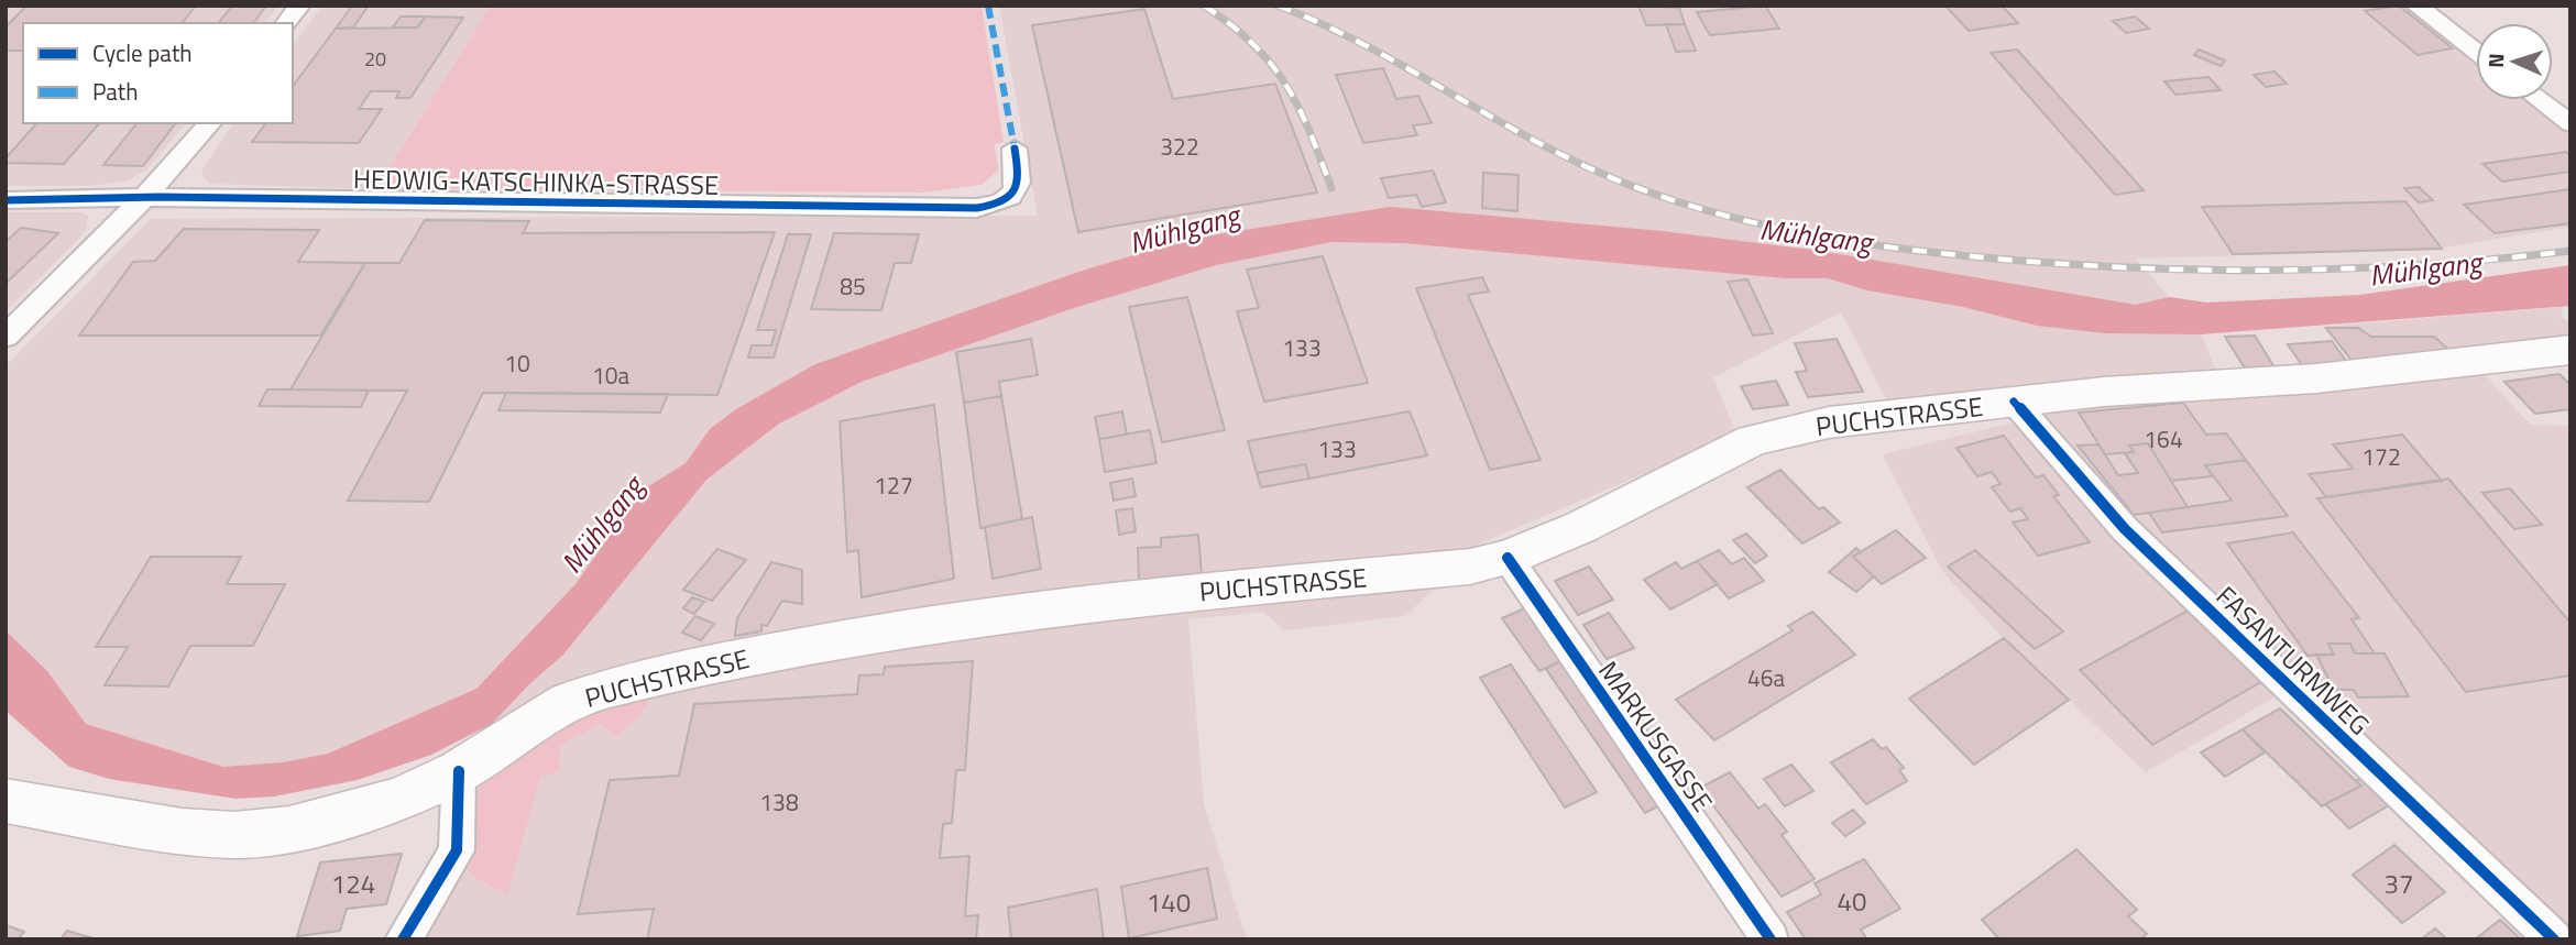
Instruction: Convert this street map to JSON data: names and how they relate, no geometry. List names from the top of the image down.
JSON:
{
  "streets": {
    "main road": ["PUCHSTRASSE"],
    "street": ["HEDWIG-KATSCHINKA-STRASSE", "FASANTURMWEG", "MARKUSGASSE"]
  },
  "crossings": [
    ["PUCHSTRASSE", "FASANTURMWEG"],
    ["PUCHSTRASSE", "MARKUSGASSE"]
  ],
  "water": ["Mühlgang"],
  "house_numbers": [
    "20",
    "322",
    "85",
    "133",
    "10",
    "10a",
    "164",
    "133",
    "172",
    "127",
    "46a",
    "138",
    "124",
    "37",
    "40",
    "140"
  ],
  "legend": ["Cycle path", "Path"],
  "north": "left"
}
